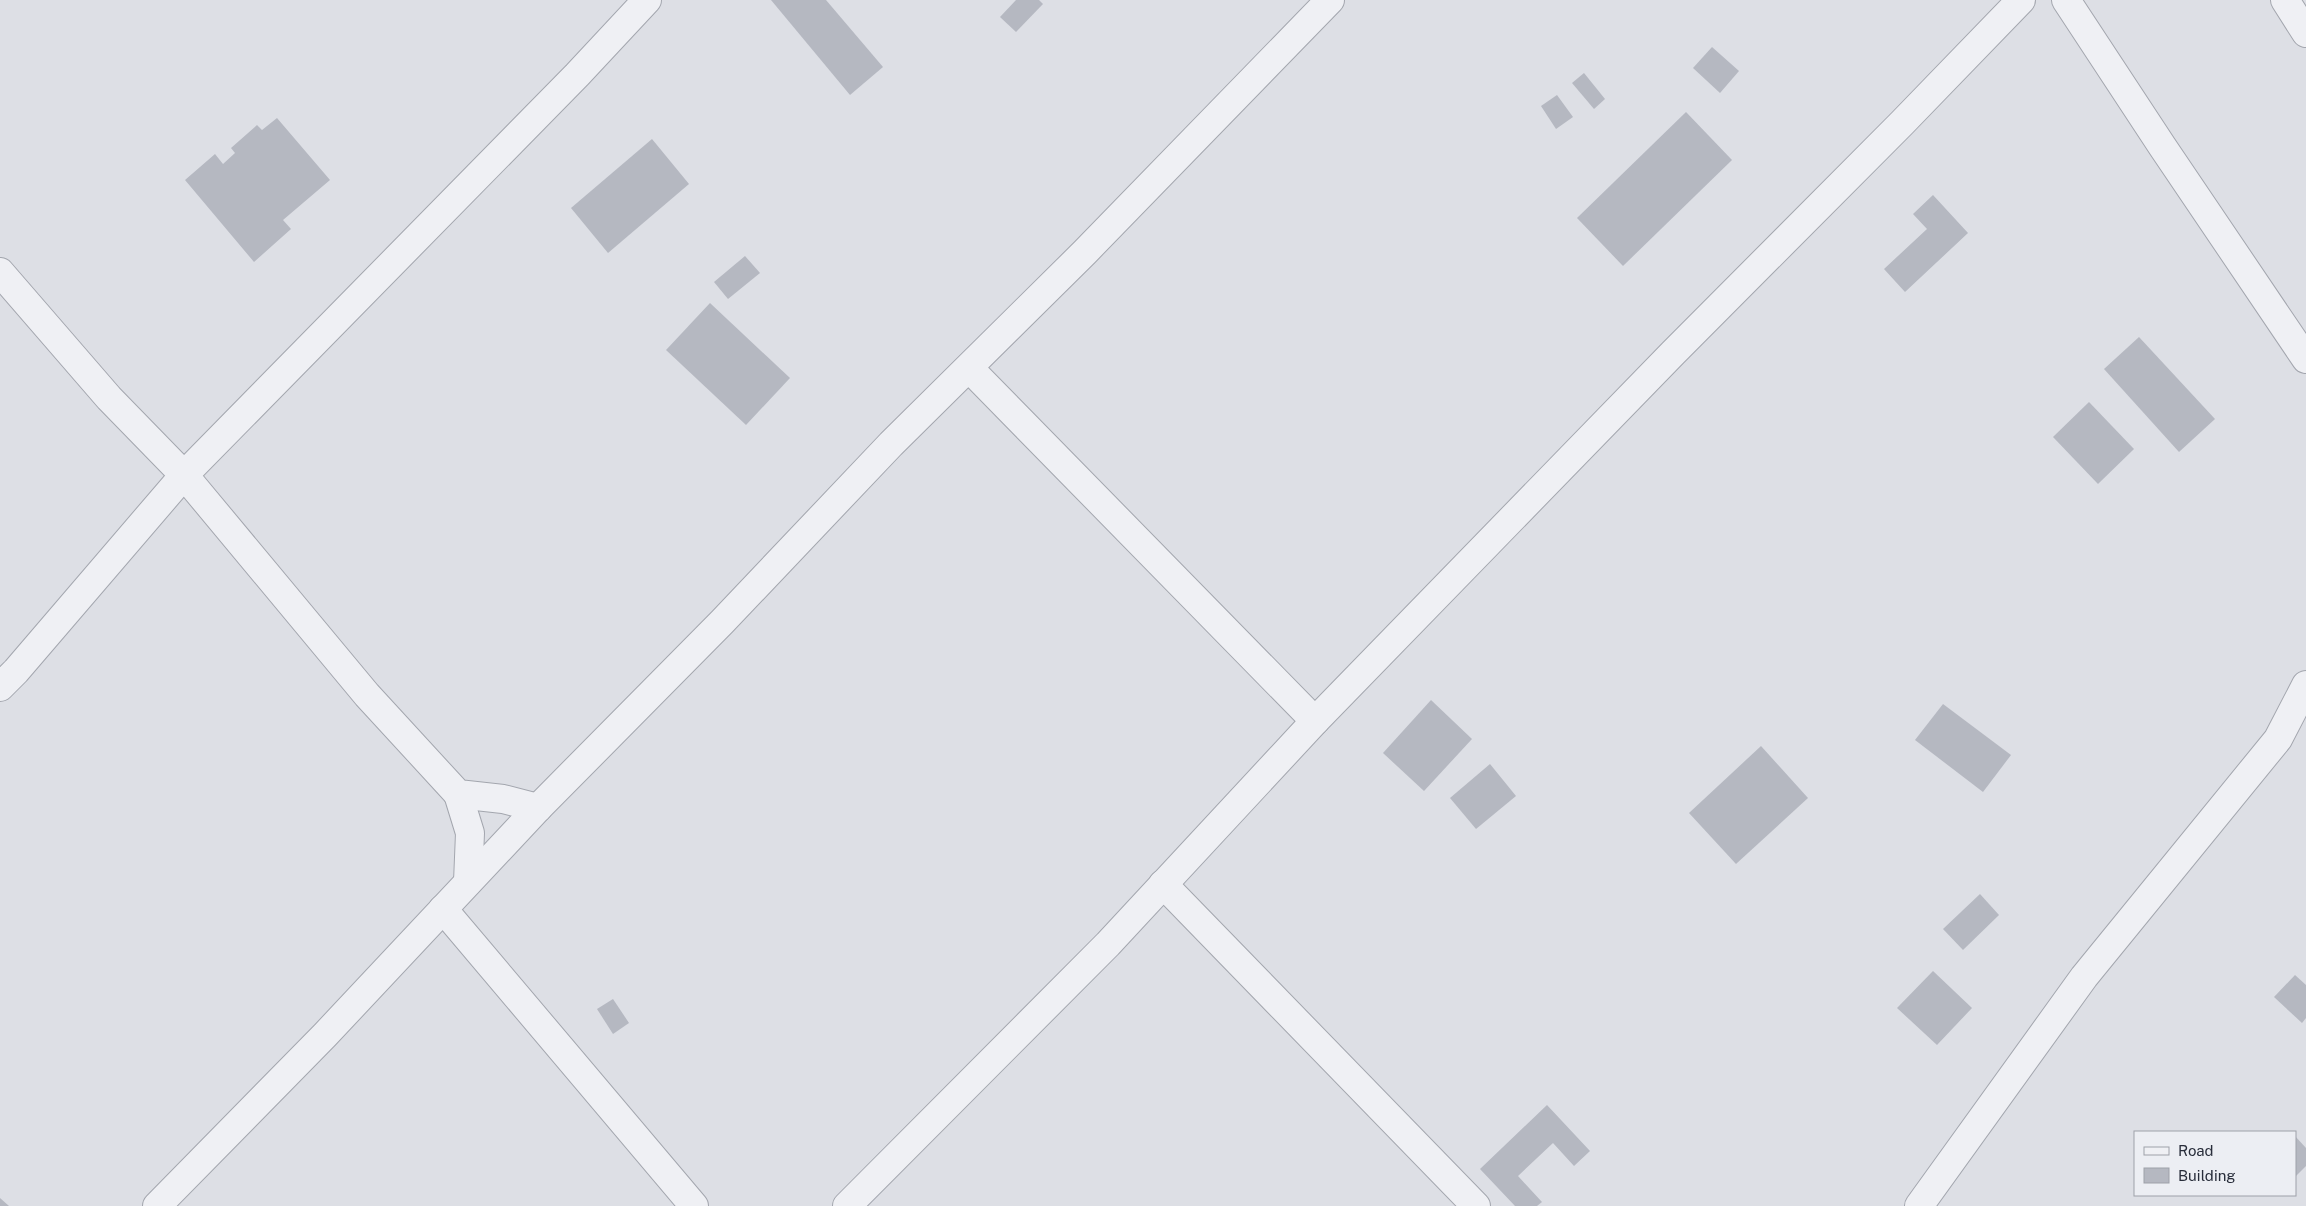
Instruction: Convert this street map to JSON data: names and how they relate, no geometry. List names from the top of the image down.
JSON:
{
  "legend": ["Road", "Building"]
}
